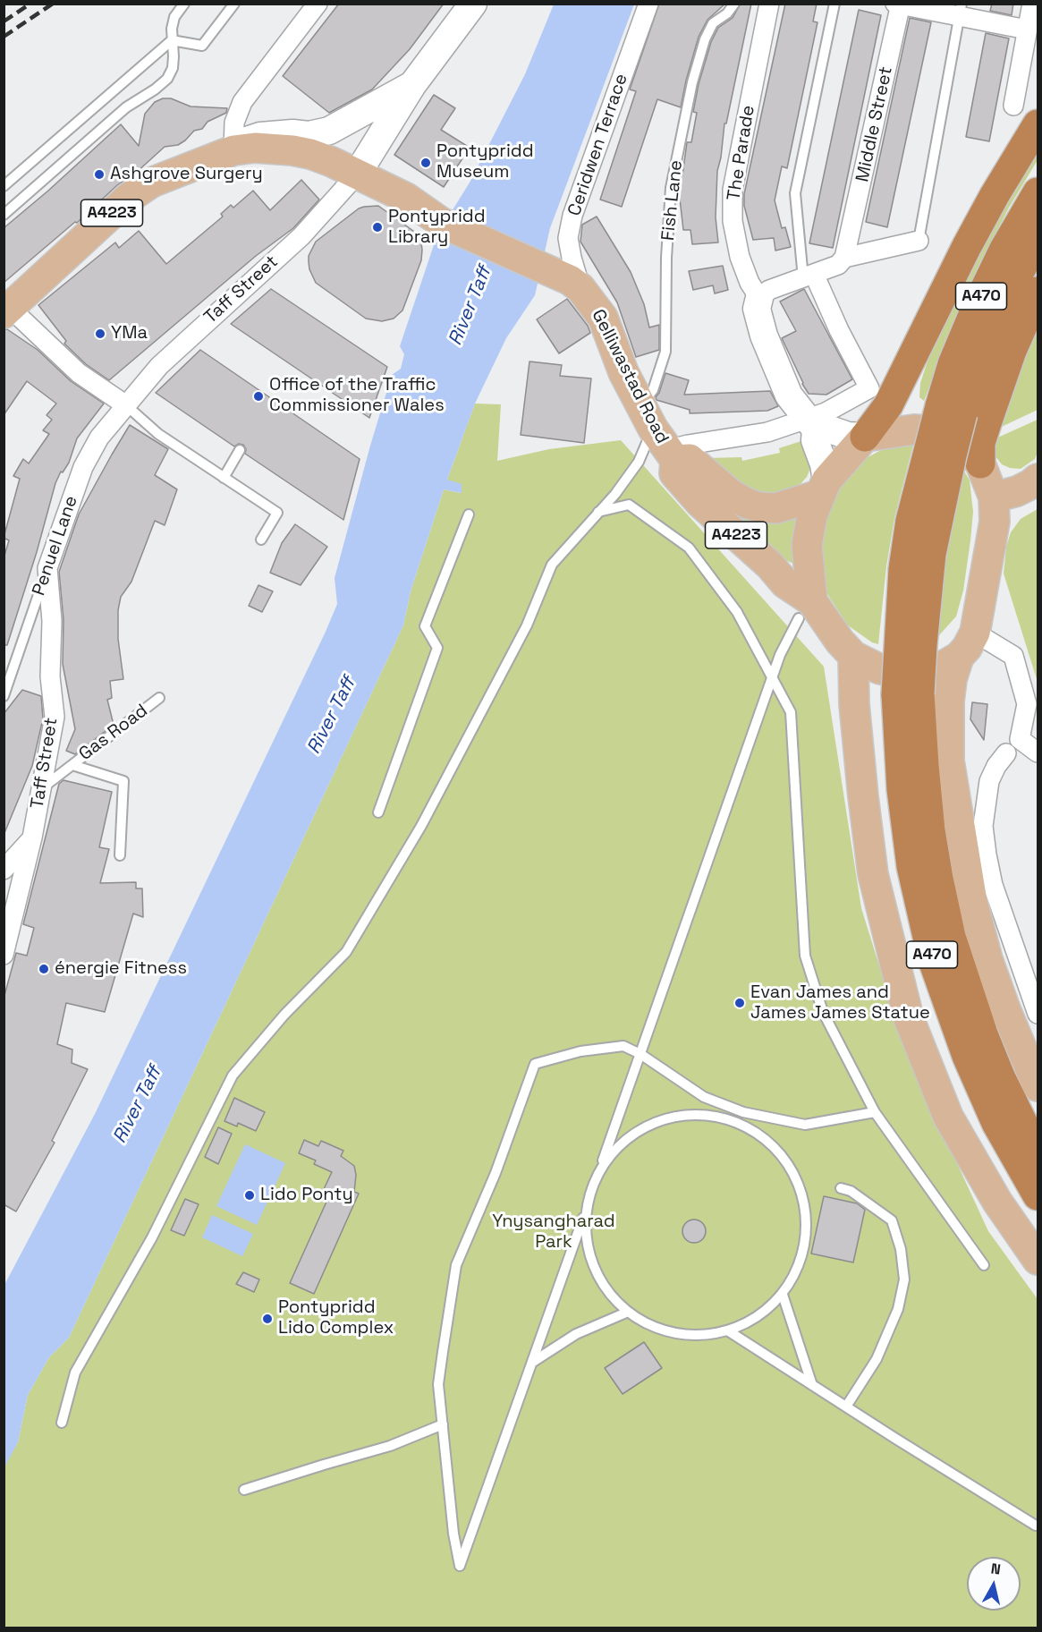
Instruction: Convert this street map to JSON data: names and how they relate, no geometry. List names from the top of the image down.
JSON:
{
  "streets": {
    "highway": ["A470"],
    "main road": ["A4223", "Gelliwastad Road"],
    "street": [
      "Middle Street",
      "Ceridwen Terrace",
      "The Parade",
      "Taff Street",
      "Penuel Lane"
    ],
    "lane": ["Fish Lane", "Gas Road"]
  },
  "crossings": [
    ["Ceridwen Terrace", "Gelliwastad Road"],
    ["Fish Lane", "A4223"],
    ["Fish Lane", "Gelliwastad Road"],
    ["A4223", "Taff Street"],
    ["A4223", "Gelliwastad Road"],
    ["Taff Street", "Gelliwastad Road"],
    ["Taff Street", "Penuel Lane"],
    ["Taff Street", "Gas Road"]
  ],
  "water": ["River Taff"],
  "parks": ["Ynysangharad Park"],
  "places": [
    "Pontypridd Museum",
    "Ashgrove Surgery",
    "Pontypridd Library",
    "YMa",
    "Office of the Traffic Commissioner Wales",
    "énergie Fitness",
    "Evan James and James James Statue",
    "Lido Ponty",
    "Pontypridd Lido Complex"
  ],
  "north": "top"
}
